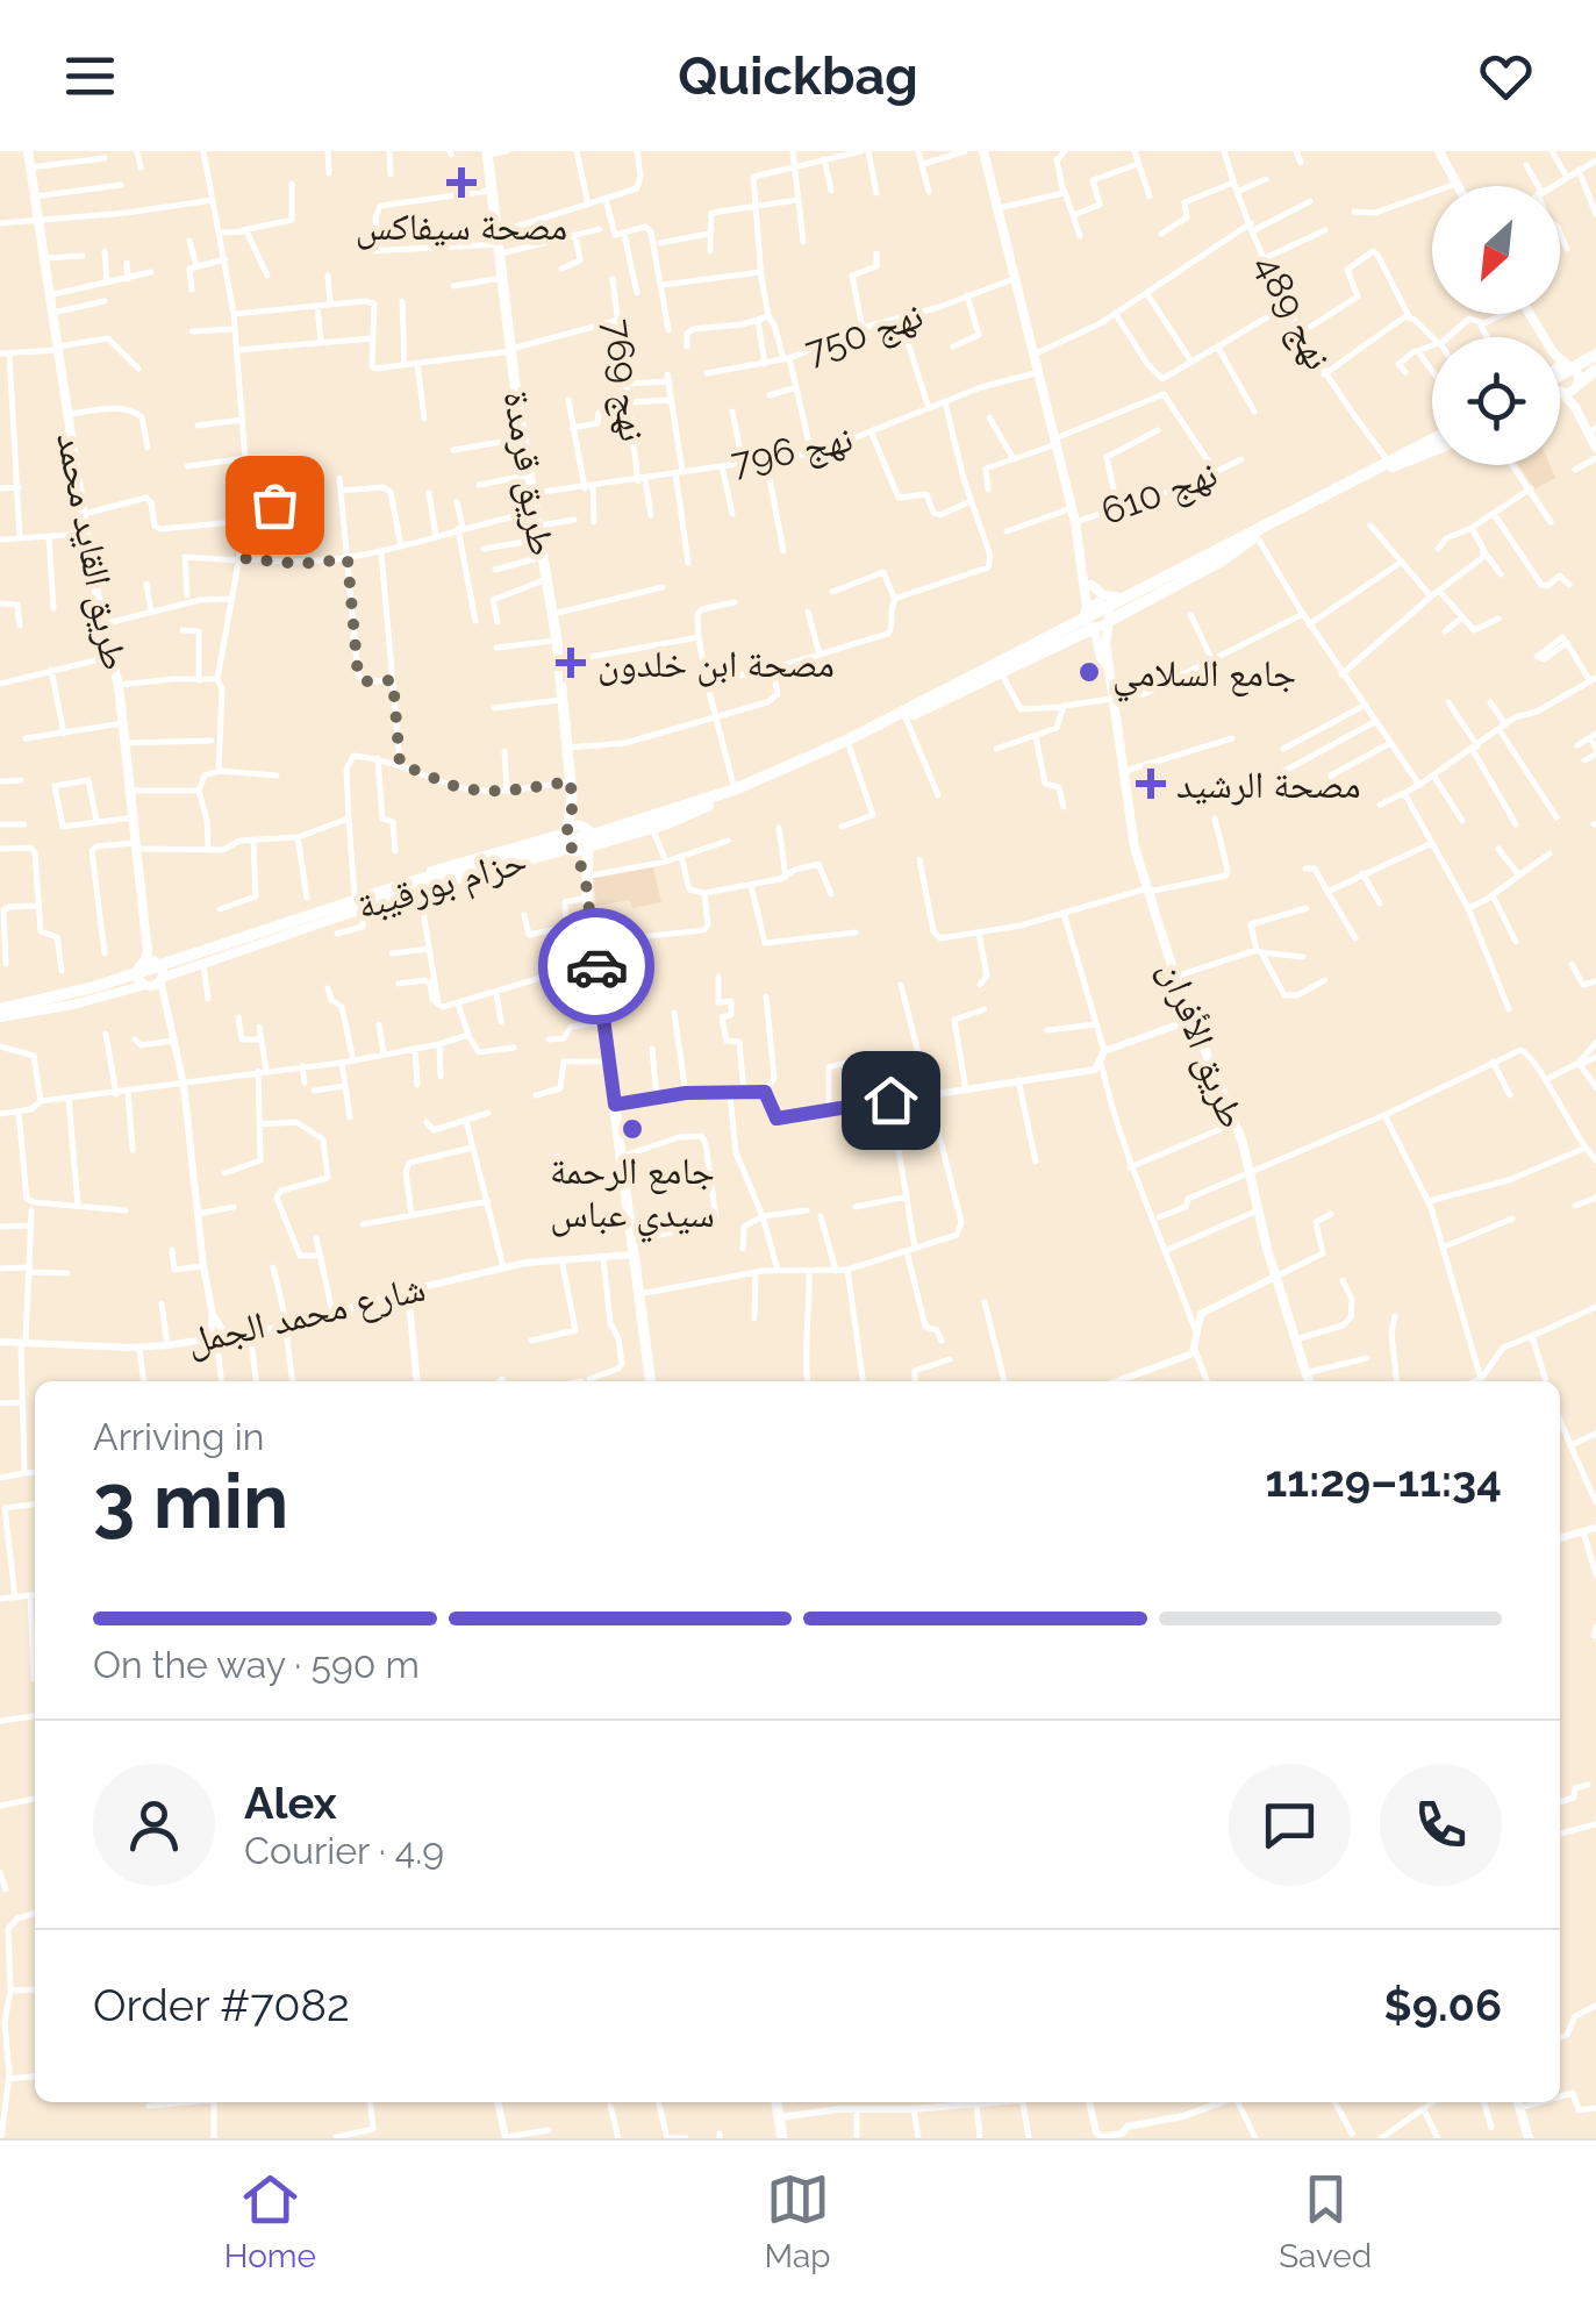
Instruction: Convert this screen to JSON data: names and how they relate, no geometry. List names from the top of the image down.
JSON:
{
  "streets": {
    "highway": ["حزام بورقيبة"],
    "main road": ["طريق قرمدة", "طريق القايد محمد", "طريق الأفران"],
    "street": [
      "نهج 489",
      "نهج 750",
      "نهج 769",
      "نهج 796",
      "نهج 610",
      "شارع محمد الجمل"
    ]
  },
  "crossings": [
    ["نهج 769", "نهج 796"],
    ["نهج 796", "طريق قرمدة"],
    ["طريق قرمدة", "حزام بورقيبة"],
    ["طريق القايد محمد", "حزام بورقيبة"]
  ],
  "places": {
    "health": ["مصحة سيفاكس", "مصحة ابن خلدون", "مصحة الرشيد"],
    "other": ["جامع السلامي", "جامع الرحمة سيدي عباس"]
  },
  "north": "bottom left",
  "page": {
    "header": "Quickbag",
    "heading": ["3 min", "Arriving in", "11:29–11:34"],
    "panel": [
      "Alex",
      "Courier · 4.9",
      "Order #7082",
      "$9.06"
    ],
    "bar": "On the way · 590 m",
    "tabs": ["Home", "Map", "Saved"]
  }
}
